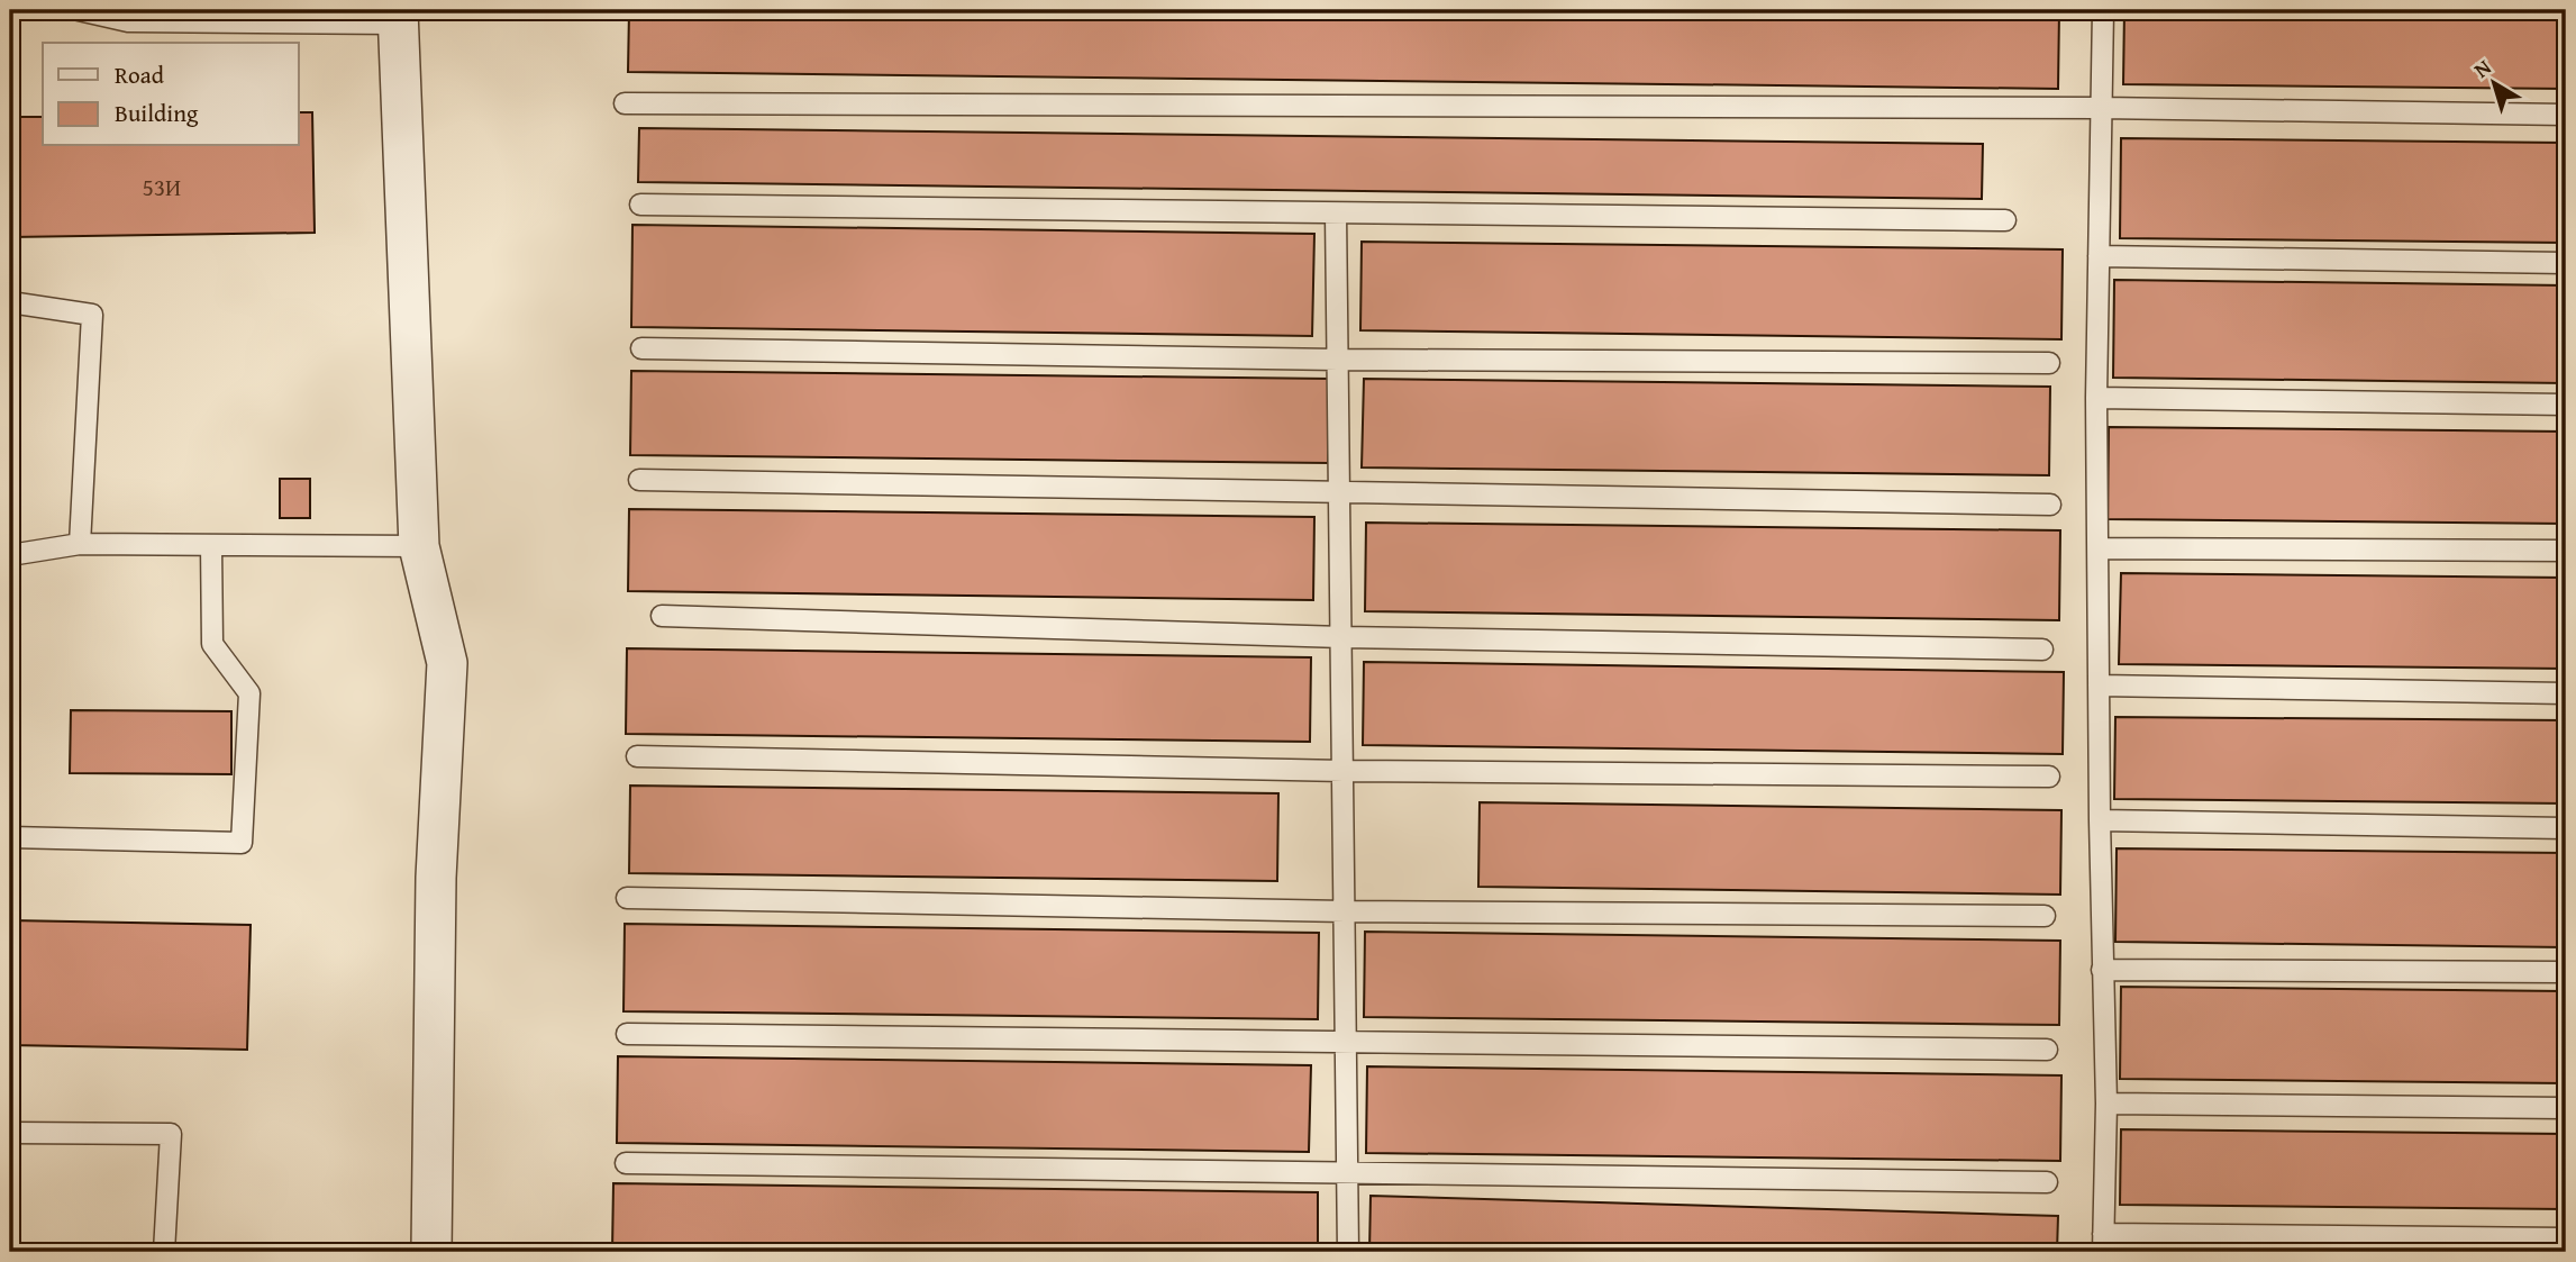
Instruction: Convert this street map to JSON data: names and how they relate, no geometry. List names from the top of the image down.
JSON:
{
  "house_numbers": ["53И"],
  "legend": ["Road", "Building"],
  "north": "top left"
}
